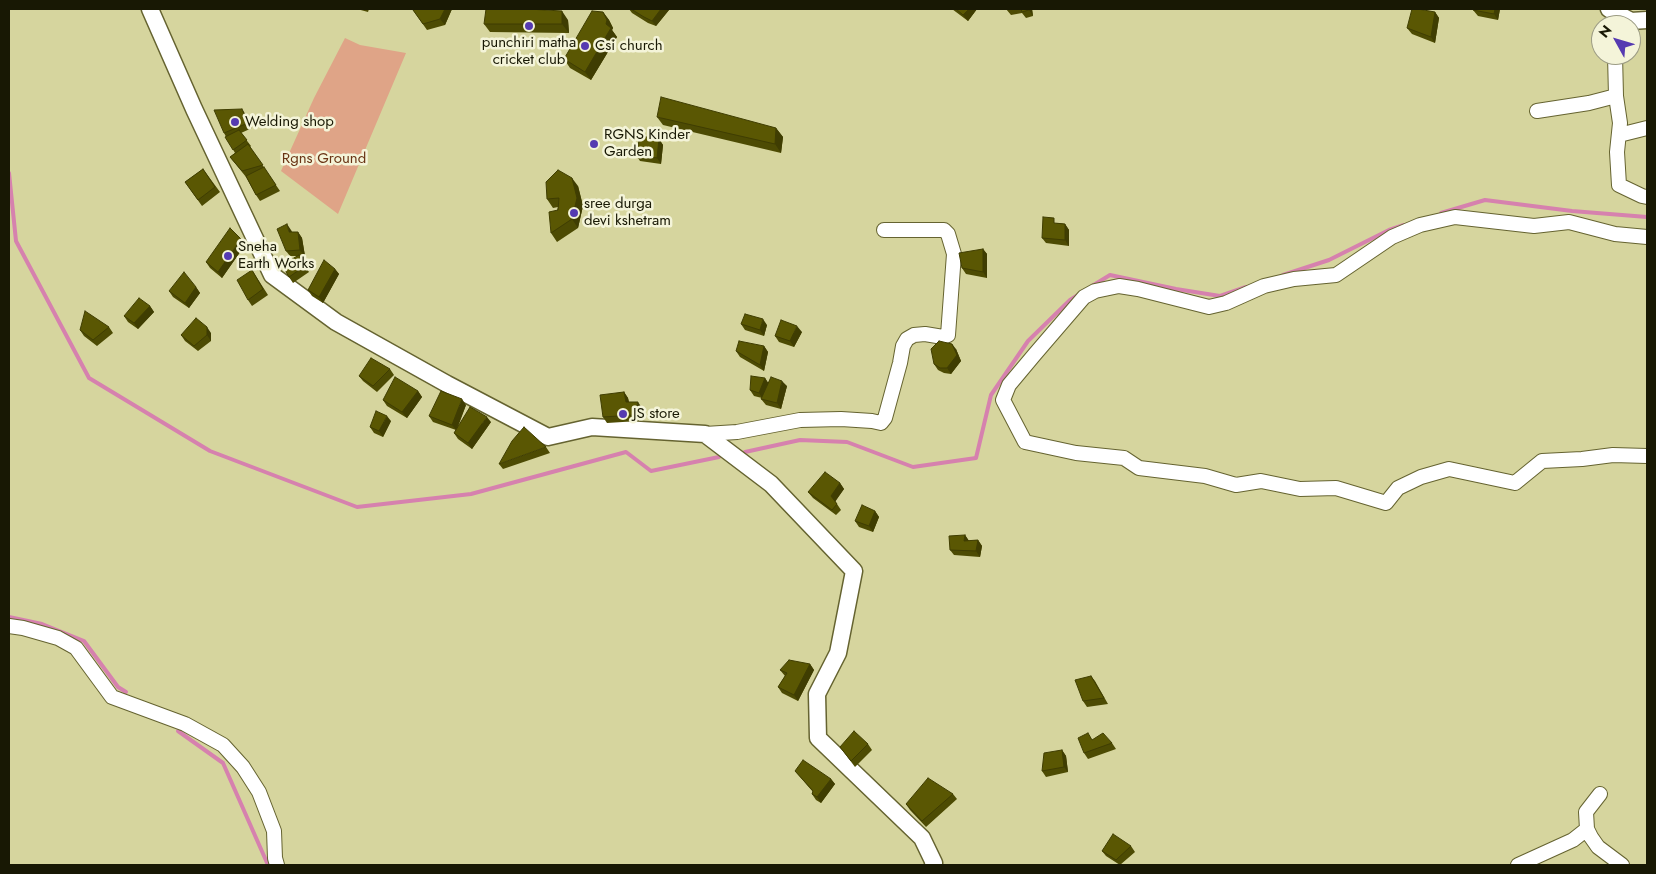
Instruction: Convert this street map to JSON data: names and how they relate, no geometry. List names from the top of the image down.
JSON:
{
  "parks": ["Rgns Ground"],
  "places": [
    "punchiri matha cricket club",
    "Csi church",
    "Welding shop",
    "RGNS Kinder Garden",
    "sree durga devi kshetram",
    "Sneha Earth Works",
    "JS store"
  ],
  "north": "top left"
}
